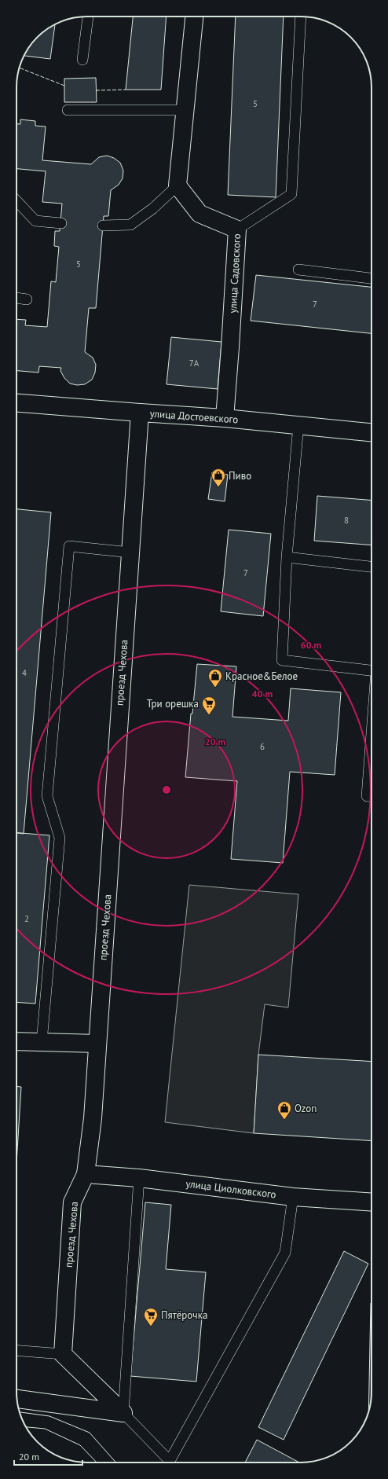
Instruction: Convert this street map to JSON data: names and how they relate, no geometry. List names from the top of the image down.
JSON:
{
  "streets": {
    "street": [
      "улица Садовского",
      "улица Достоевского",
      "проезд Чехова",
      "улица Циолковского"
    ]
  },
  "crossings": [
    ["улица Садовского", "улица Достоевского"],
    ["улица Достоевского", "проезд Чехова"],
    ["проезд Чехова", "улица Циолковского"]
  ],
  "places": {
    "shop": ["Пиво", "Красное&Белое", "Ozon"],
    "supermarket": ["Три орешка", "Пятёрочка"]
  },
  "house_numbers": [
    "5",
    "5",
    "7",
    "7А",
    "8",
    "7",
    "4",
    "6",
    "2"
  ],
  "scale_bar": "20 m",
  "rings": ["60 m", "40 m", "20 m"]
}
